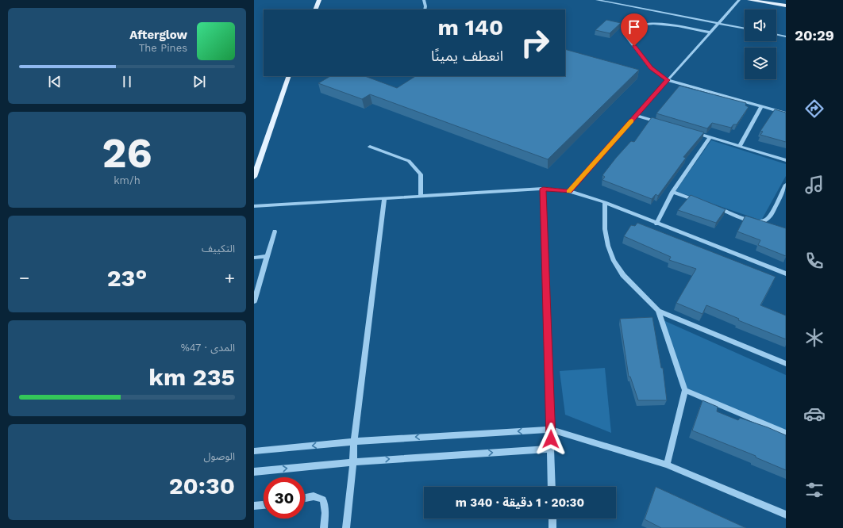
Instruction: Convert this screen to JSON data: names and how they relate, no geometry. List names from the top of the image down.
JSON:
{
  "page": {
    "tabs": "20:29",
    "turn": ["140 m", "انعطف يمينًا"],
    "song": ["Afterglow", "The Pines"],
    "tile": [
      ["26", "km/h"],
      "التكييف",
      ["المدى · 47%", "235 km"],
      ["الوصول", "20:30"]
    ],
    "heat": ["−", "23°", "+"],
    "limit": "30",
    "trip": "20:30 · 1 دقيقة · 340 m"
  }
}
